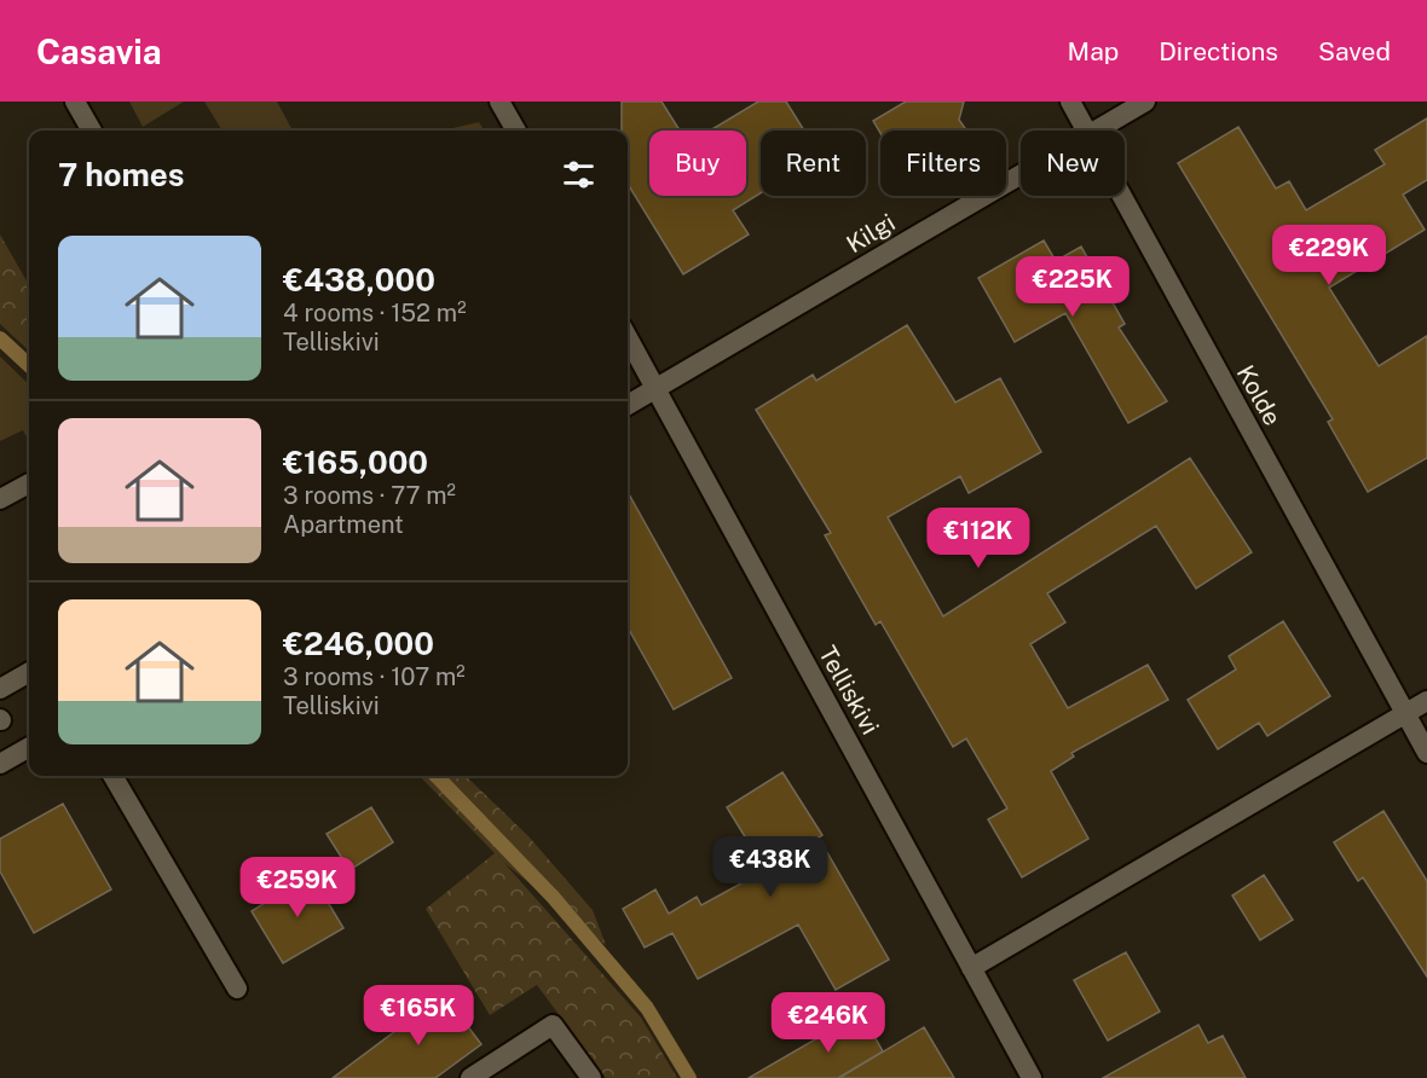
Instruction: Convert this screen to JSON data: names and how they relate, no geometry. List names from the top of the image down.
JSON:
{
  "streets": {
    "street": ["Kilgi", "Kolde", "Telliskivi"]
  },
  "crossings": [
    ["Kilgi", "Telliskivi"]
  ],
  "page": {
    "header": "Casavia",
    "nav": ["Map", "Directions", "Saved"],
    "chip": [
      "Buy",
      "Rent",
      "Filters",
      "New"
    ],
    "heading": "7 homes",
    "list": [
      {
        "name": "€438,000",
        "note": "4 rooms · 152 m² · Telliskivi"
      },
      {
        "name": "€165,000",
        "note": "3 rooms · 77 m² · Apartment"
      },
      {
        "name": "€246,000",
        "note": "3 rooms · 107 m² · Telliskivi"
      }
    ],
    "price": [
      "€229K",
      "€225K",
      "€112K",
      "€438K",
      "€259K",
      "€165K",
      "€246K"
    ]
  }
}
